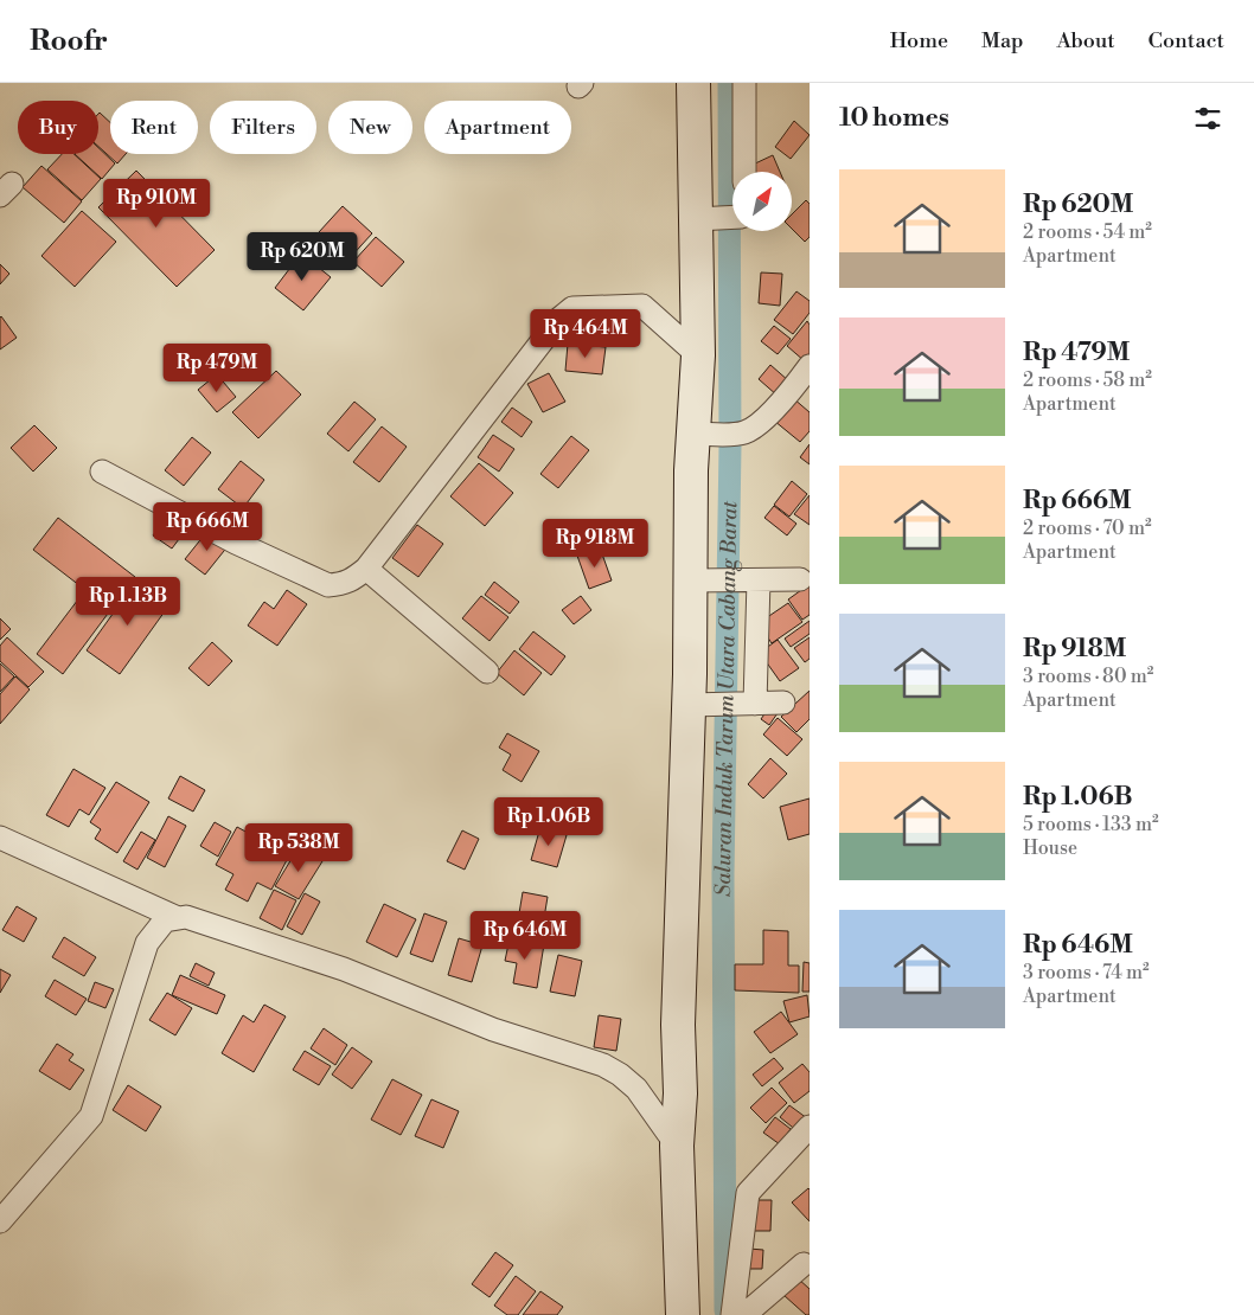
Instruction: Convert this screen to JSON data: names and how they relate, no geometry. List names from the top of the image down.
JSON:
{
  "water": ["Saluran Induk Tarum Utara Cabang Barat"],
  "north": "top right",
  "page": {
    "header": "Roofr",
    "nav": [
      "Home",
      "Map",
      "About",
      "Contact"
    ],
    "heading": "10 homes",
    "chip": [
      "Buy",
      "Rent",
      "Filters",
      "New",
      "Apartment"
    ],
    "list": [
      {
        "name": "Rp 620M",
        "note": "2 rooms · 54 m² · Apartment"
      },
      {
        "name": "Rp 479M",
        "note": "2 rooms · 58 m² · Apartment"
      },
      {
        "name": "Rp 666M",
        "note": "2 rooms · 70 m² · Apartment"
      },
      {
        "name": "Rp 918M",
        "note": "3 rooms · 80 m² · Apartment"
      },
      {
        "name": "Rp 1.06B",
        "note": "5 rooms · 133 m² · House"
      },
      {
        "name": "Rp 646M",
        "note": "3 rooms · 74 m² · Apartment"
      }
    ],
    "price": [
      "Rp 910M",
      "Rp 620M",
      "Rp 464M",
      "Rp 479M",
      "Rp 666M",
      "Rp 918M",
      "Rp 1.13B",
      "Rp 1.06B",
      "Rp 538M",
      "Rp 646M"
    ]
  }
}
